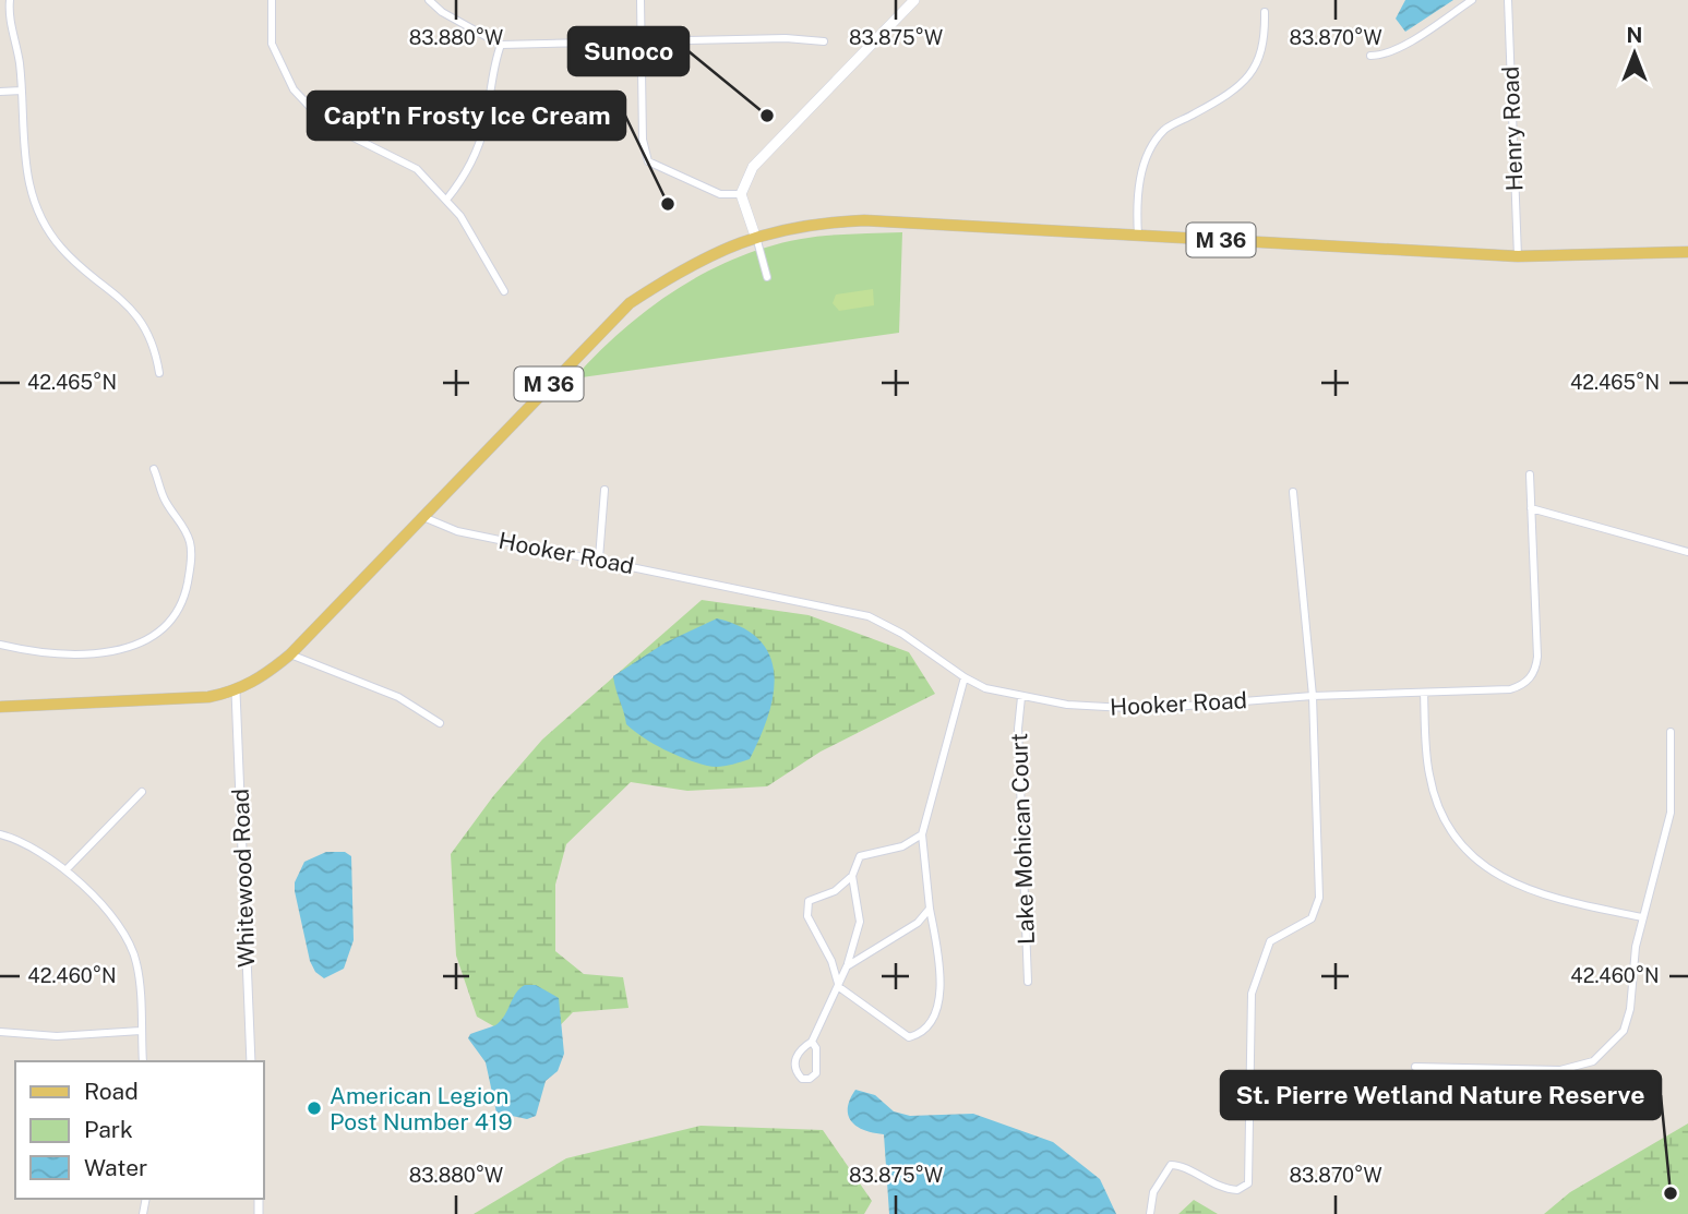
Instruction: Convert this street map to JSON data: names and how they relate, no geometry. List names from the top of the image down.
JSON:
{
  "streets": {
    "main road": ["M 36"],
    "street": [
      "Henry Road",
      "Hooker Road",
      "Lake Mohican Court",
      "Whitewood Road"
    ]
  },
  "crossings": [
    ["Henry Road", "M 36"],
    ["M 36", "Hooker Road"],
    ["M 36", "Whitewood Road"],
    ["Hooker Road", "Lake Mohican Court"]
  ],
  "places": [
    "Sunoco",
    "Capt'n Frosty Ice Cream",
    "American Legion Post Number 419",
    "St. Pierre Wetland Nature Reserve"
  ],
  "legend": ["Road", "Park", "Water"],
  "north": "top",
  "coordinates": [
    "83.880°W",
    "83.875°W",
    "83.870°W",
    "42.465°N",
    "42.460°N"
  ]
}
